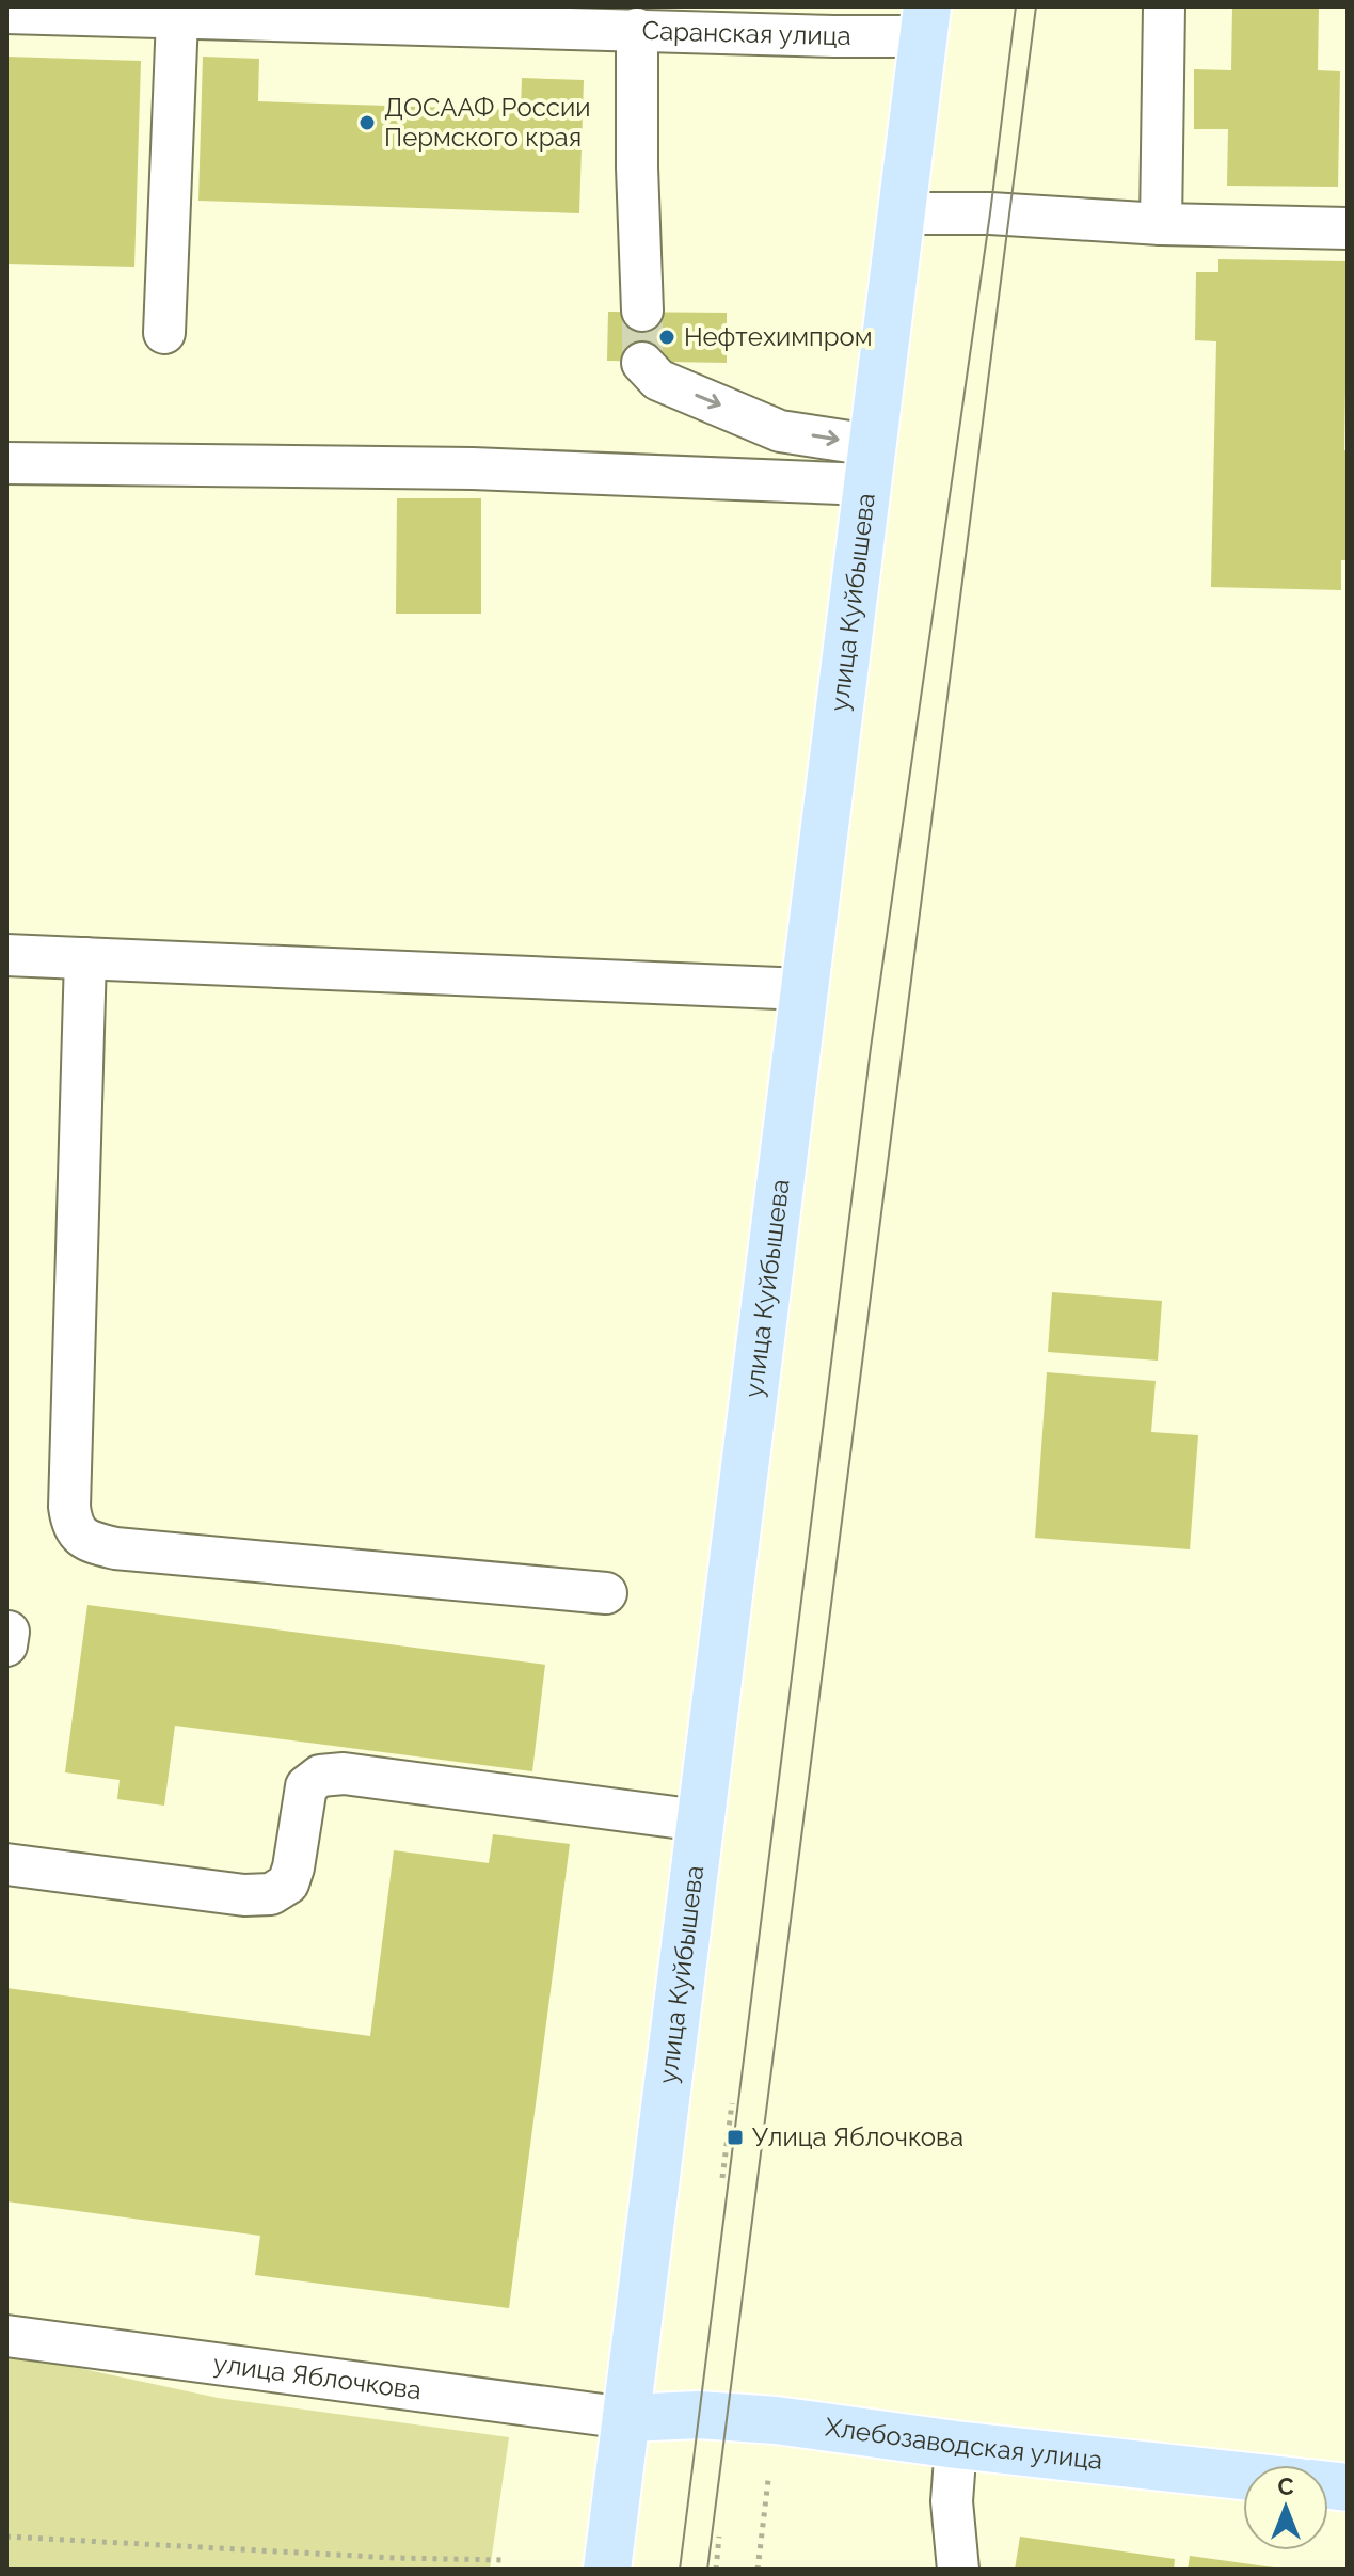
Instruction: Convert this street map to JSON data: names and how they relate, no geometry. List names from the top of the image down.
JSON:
{
  "streets": {
    "main road": ["улица Куйбышева", "Хлебозаводская улица"],
    "street": ["Саранская улица", "улица Яблочкова"]
  },
  "crossings": [
    ["Саранская улица", "улица Куйбышева"],
    ["улица Куйбышева", "улица Яблочкова"],
    ["улица Куйбышева", "Хлебозаводская улица"],
    ["улица Яблочкова", "Хлебозаводская улица"]
  ],
  "places": {
    "other": ["ДОСААФ России Пермского края", "Нефтехимпром"],
    "transit": ["Улица Яблочкова"]
  },
  "north": "top"
}
